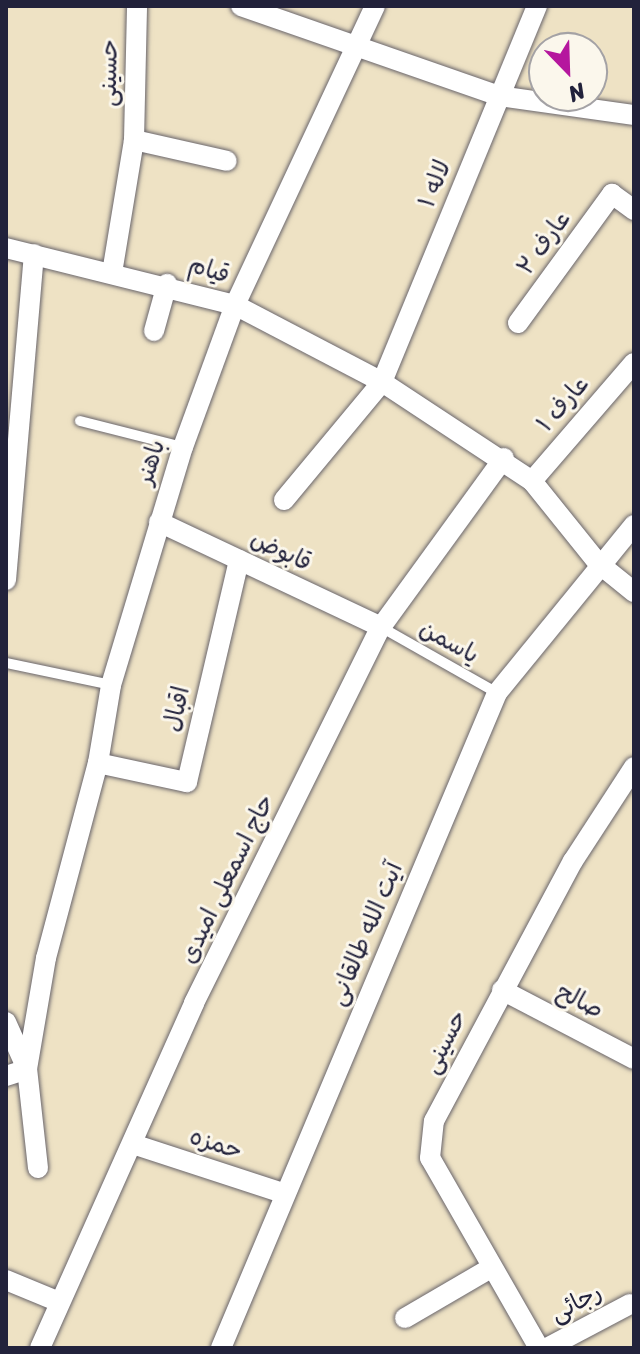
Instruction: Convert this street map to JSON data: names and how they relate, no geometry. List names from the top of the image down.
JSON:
{
  "streets": {
    "street": [
      "حسینی",
      "لاله ۱",
      "عارف ۲",
      "قیام",
      "عارف ۱",
      "باهنر",
      "قابوض",
      "اقبال",
      "حاج اسمعلی امیدی",
      "آیت الله طالقانی",
      "صالح",
      "حمزه",
      "رجائی"
    ],
    "lane": ["یاسمن"]
  },
  "crossings": [
    ["حسینی", "قیام"],
    ["حسینی", "صالح"],
    ["لاله ۱", "قیام"],
    ["قیام", "باهنر"],
    ["باهنر", "قابوض"],
    ["باهنر", "اقبال"],
    ["قابوض", "یاسمن"],
    ["قابوض", "اقبال"],
    ["قابوض", "حاج اسمعلی امیدی"],
    ["یاسمن", "حاج اسمعلی امیدی"],
    ["یاسمن", "آیت الله طالقانی"],
    ["حاج اسمعلی امیدی", "حمزه"],
    ["آیت الله طالقانی", "حمزه"]
  ],
  "north": "bottom right"
}
